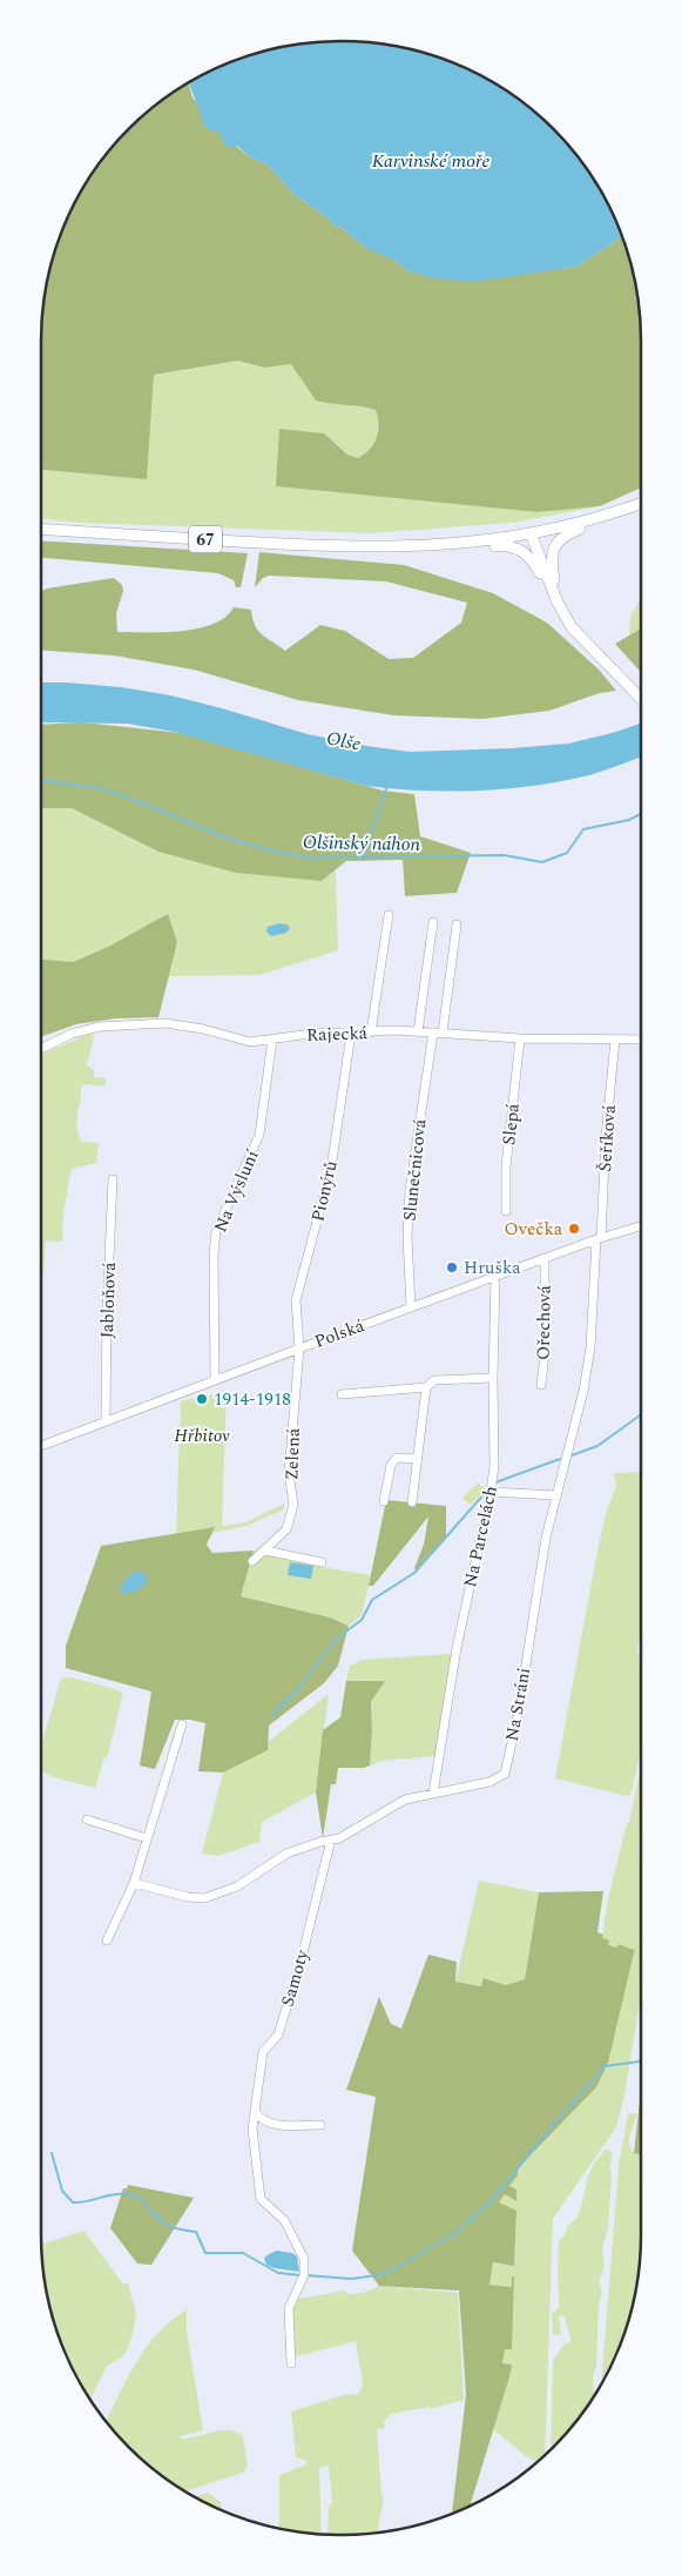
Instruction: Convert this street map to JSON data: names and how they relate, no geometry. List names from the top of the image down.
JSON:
{
  "streets": {
    "main road": ["67"],
    "street": [
      "Rajecká",
      "Slepá",
      "Šeříková",
      "Slunečnicová",
      "Na Výsluní",
      "Pionýrů",
      "Jabloňová",
      "Ořechová",
      "Polská",
      "Zelená",
      "Na Parcelách",
      "Na Stráni",
      "Samoty"
    ]
  },
  "crossings": [
    ["Rajecká", "Slepá"],
    ["Rajecká", "Šeříková"],
    ["Rajecká", "Slunečnicová"],
    ["Rajecká", "Na Výsluní"],
    ["Rajecká", "Pionýrů"],
    ["Šeříková", "Polská"],
    ["Šeříková", "Na Stráni"],
    ["Slunečnicová", "Polská"],
    ["Na Výsluní", "Polská"],
    ["Pionýrů", "Polská"],
    ["Pionýrů", "Zelená"],
    ["Jabloňová", "Polská"],
    ["Ořechová", "Polská"],
    ["Polská", "Zelená"],
    ["Polská", "Na Parcelách"],
    ["Polská", "Na Stráni"],
    ["Na Parcelách", "Na Stráni"],
    ["Na Stráni", "Samoty"]
  ],
  "water": ["Karvinské moře", "Olše", "Olšinský náhon"],
  "parks": ["Hřbitov"],
  "places": ["Ovečka", "Hruška", "1914-1918"]
}
